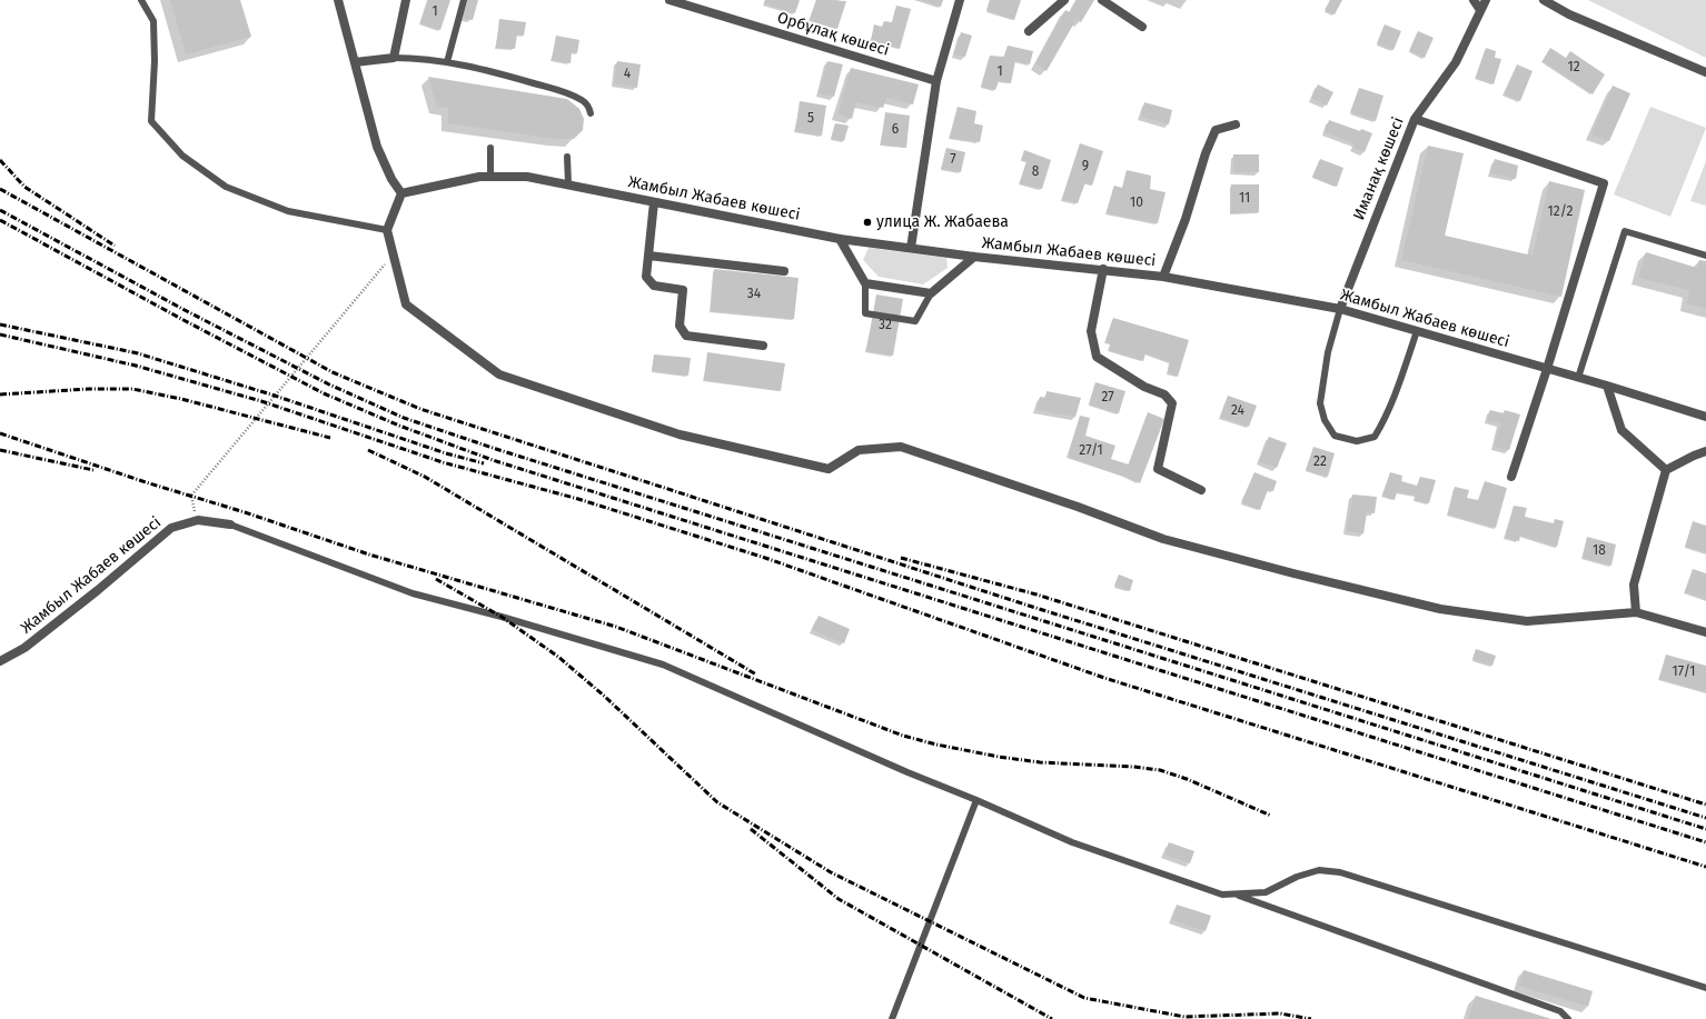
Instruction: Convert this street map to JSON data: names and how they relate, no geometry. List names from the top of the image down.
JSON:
{
  "streets": {
    "street": ["Орбұлақ көшесі", "Иманақ көшесі", "Жамбыл Жабаев көшесі"]
  },
  "crossings": [
    ["Иманақ көшесі", "Жамбыл Жабаев көшесі"]
  ],
  "places": ["улица Ж. Жабаева"],
  "house_numbers": [
    "1",
    "12",
    "1",
    "4",
    "5",
    "6",
    "7",
    "9",
    "8",
    "11",
    "10",
    "12/2",
    "34",
    "32",
    "27",
    "24",
    "27/1",
    "22",
    "18",
    "17/1"
  ]
}
